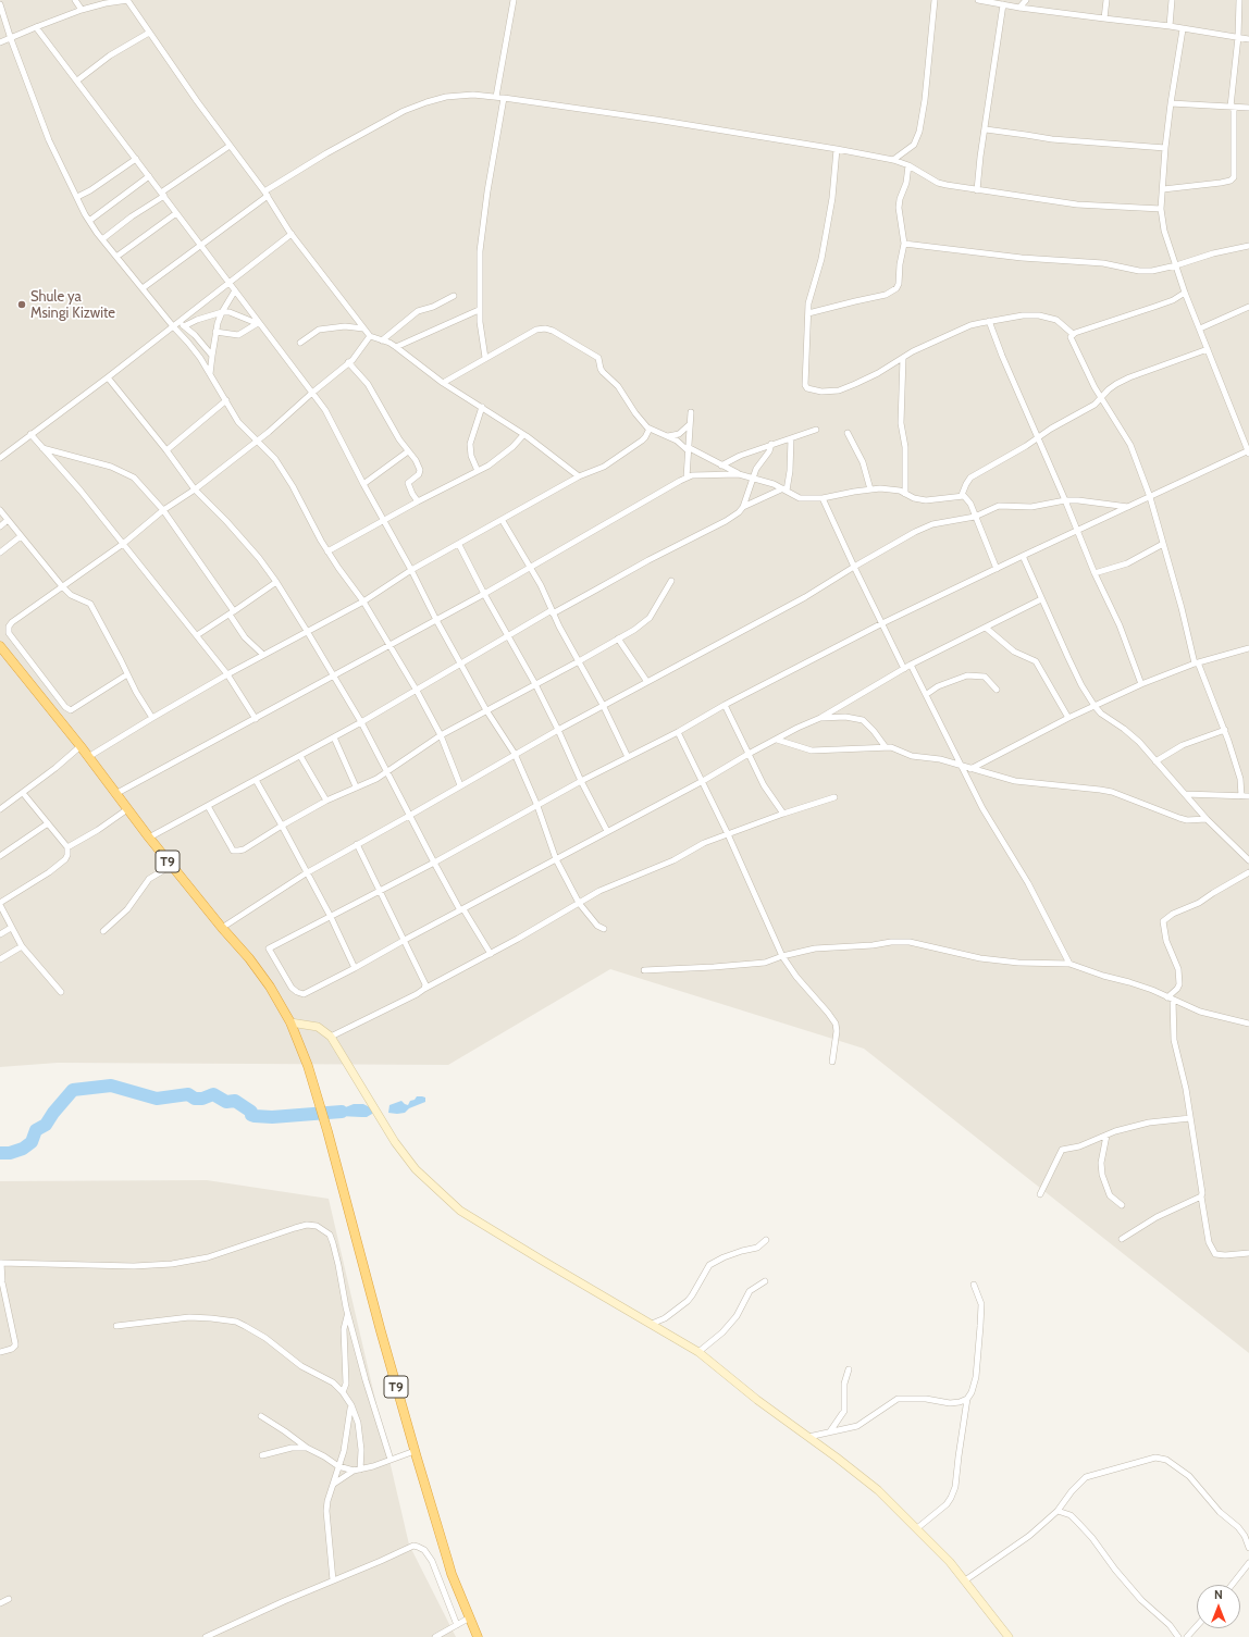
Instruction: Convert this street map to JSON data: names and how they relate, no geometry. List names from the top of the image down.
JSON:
{
  "streets": {
    "highway": ["T9"]
  },
  "places": ["Shule ya Msingi Kizwite"],
  "north": "top"
}
